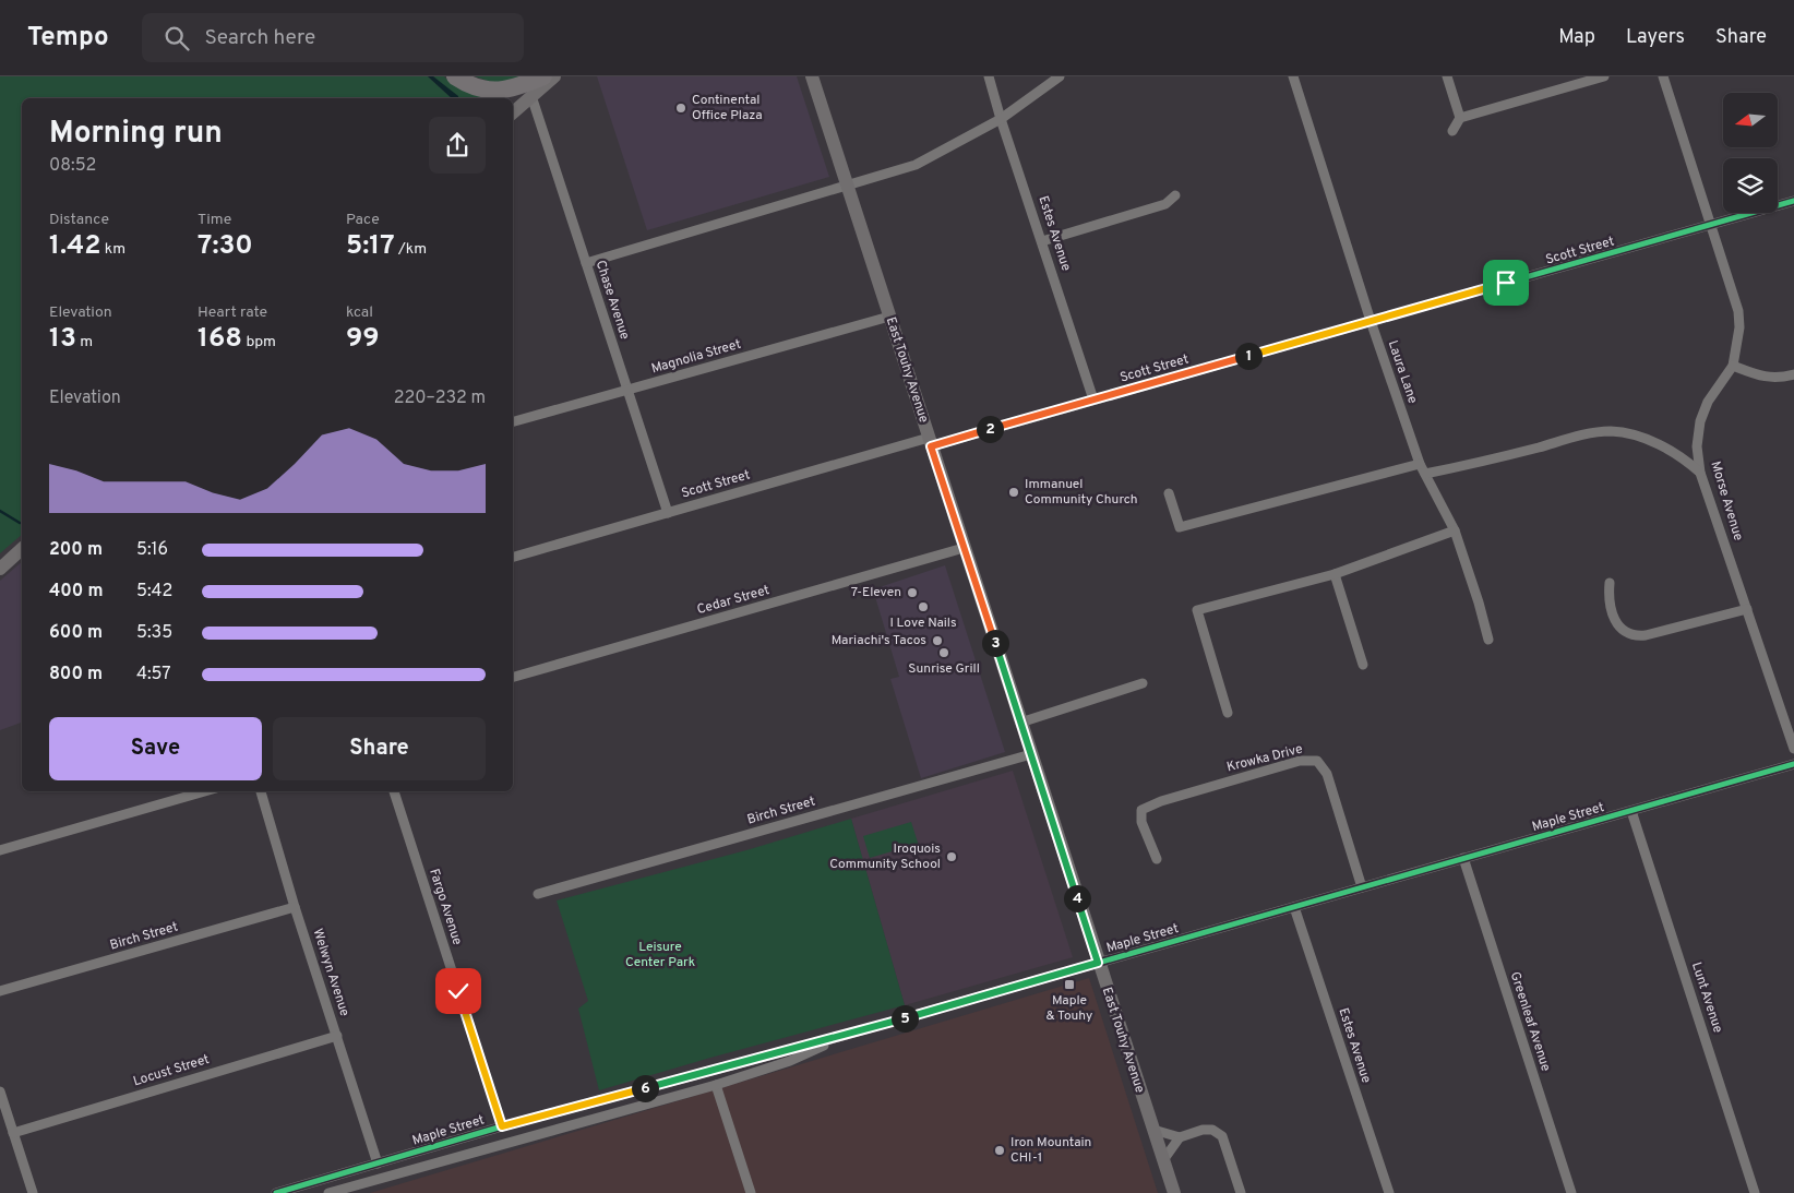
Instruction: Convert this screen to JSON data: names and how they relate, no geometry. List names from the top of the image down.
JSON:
{
  "streets": {
    "main road": ["East Touhy Avenue"],
    "street": [
      "Estes Avenue",
      "Scott Street",
      "Chase Avenue",
      "Magnolia Street",
      "Laura Lane",
      "Morse Avenue",
      "Cedar Street",
      "Krowka Drive",
      "Birch Street",
      "Maple Street",
      "Fargo Avenue",
      "Welwyn Avenue",
      "Lunt Avenue",
      "Greenleaf Avenue",
      "Locust Street"
    ]
  },
  "crossings": [
    ["Estes Avenue", "Scott Street"],
    ["Estes Avenue", "Maple Street"],
    ["Scott Street", "Chase Avenue"],
    ["Scott Street", "East Touhy Avenue"],
    ["Scott Street", "Laura Lane"],
    ["Scott Street", "Morse Avenue"],
    ["Chase Avenue", "Magnolia Street"],
    ["Magnolia Street", "East Touhy Avenue"],
    ["East Touhy Avenue", "Cedar Street"],
    ["East Touhy Avenue", "Birch Street"],
    ["East Touhy Avenue", "Maple Street"],
    ["Krowka Drive", "Maple Street"],
    ["Birch Street", "Welwyn Avenue"],
    ["Maple Street", "Fargo Avenue"],
    ["Maple Street", "Welwyn Avenue"],
    ["Maple Street", "Lunt Avenue"],
    ["Maple Street", "Greenleaf Avenue"],
    ["Welwyn Avenue", "Locust Street"]
  ],
  "parks": ["Leisure Center Park"],
  "places": {
    "other": [
      "Continental Office Plaza",
      "Immanuel Community Church",
      "7-Eleven",
      "I Love Nails",
      "Mariachi's Tacos",
      "Sunrise Grill",
      "Iroquois Community School",
      "Iron Mountain CHI-1"
    ],
    "transit": ["Maple & Touhy"]
  },
  "north": "left",
  "page": {
    "header": "Tempo",
    "search": "Search here",
    "nav": ["Map", "Layers", "Share"],
    "heading": ["Morning run", "08:52"],
    "stats": [
      ["Distance", "1.42 km"],
      ["Time", "7:30"],
      ["Pace", "5:17 /km"],
      ["Elevation", "13 m"],
      ["Heart rate", "168 bpm"],
      ["kcal", "99"]
    ],
    "pins": [
      "1",
      "2",
      "3",
      "4",
      "5",
      "6"
    ],
    "chart": ["Elevation", "220–232 m"],
    "list": [
      {
        "name": "200 m",
        "note": "5:16"
      },
      {
        "name": "400 m",
        "note": "5:42"
      },
      {
        "name": "600 m",
        "note": "5:35"
      },
      {
        "name": "800 m",
        "note": "4:57"
      }
    ],
    "buttons": ["Save", "Share"]
  }
}
